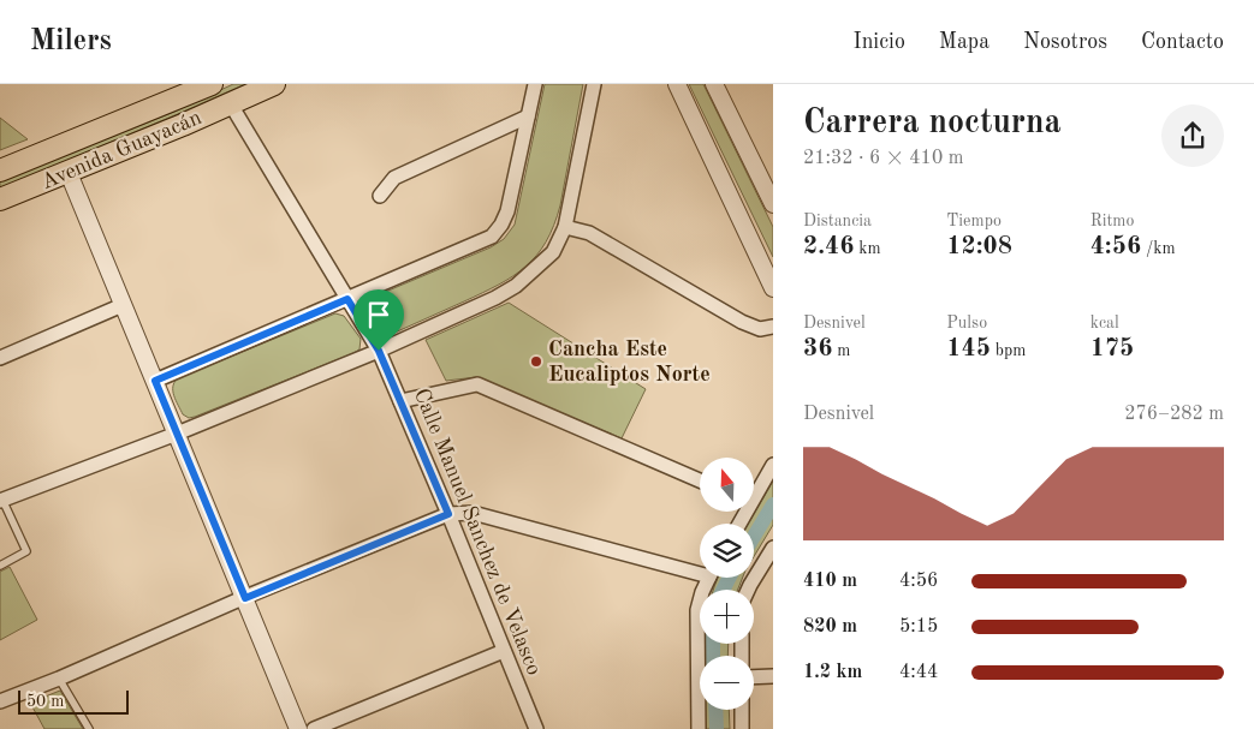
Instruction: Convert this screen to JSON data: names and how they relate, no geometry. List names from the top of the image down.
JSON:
{
  "streets": {
    "main road": ["Avenida Guayacán"],
    "street": ["Calle Manuel Sanchez de Velasco"]
  },
  "crossings": [
    ["Avenida Guayacán", "Calle Manuel Sanchez de Velasco"]
  ],
  "places": ["Cancha Este Eucaliptos Norte"],
  "scale_bar": "50 m",
  "north": "top",
  "page": {
    "header": "Milers",
    "nav": [
      "Inicio",
      "Mapa",
      "Nosotros",
      "Contacto"
    ],
    "heading": ["Carrera nocturna", "21:32 · 6 × 410 m"],
    "stats": [
      ["Distancia", "2.46 km"],
      ["Tiempo", "12:08"],
      ["Ritmo", "4:56 /km"],
      ["Desnivel", "36 m"],
      ["Pulso", "145 bpm"],
      ["kcal", "175"]
    ],
    "chart": ["Desnivel", "276–282 m"],
    "map_buttons": ["+", "−"],
    "list": [
      {
        "name": "410 m",
        "note": "4:56"
      },
      {
        "name": "820 m",
        "note": "5:15"
      },
      {
        "name": "1.2 km",
        "note": "4:44"
      }
    ],
    "scale": "50 m"
  }
}
